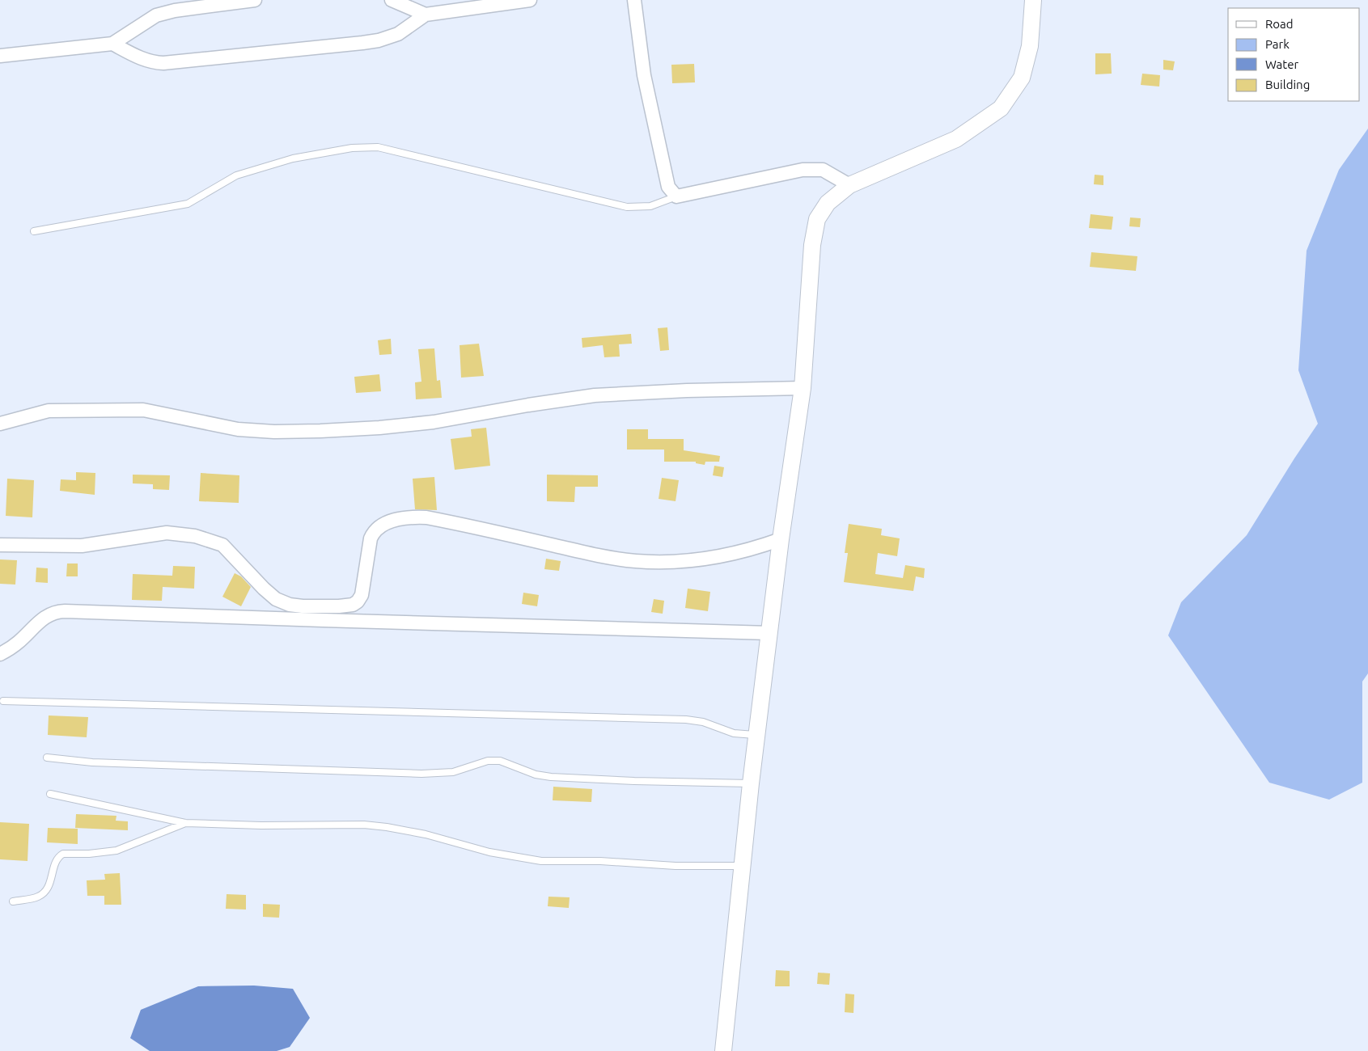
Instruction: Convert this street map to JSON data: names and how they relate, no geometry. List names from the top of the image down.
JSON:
{
  "legend": [
    "Road",
    "Park",
    "Water",
    "Building"
  ]
}
